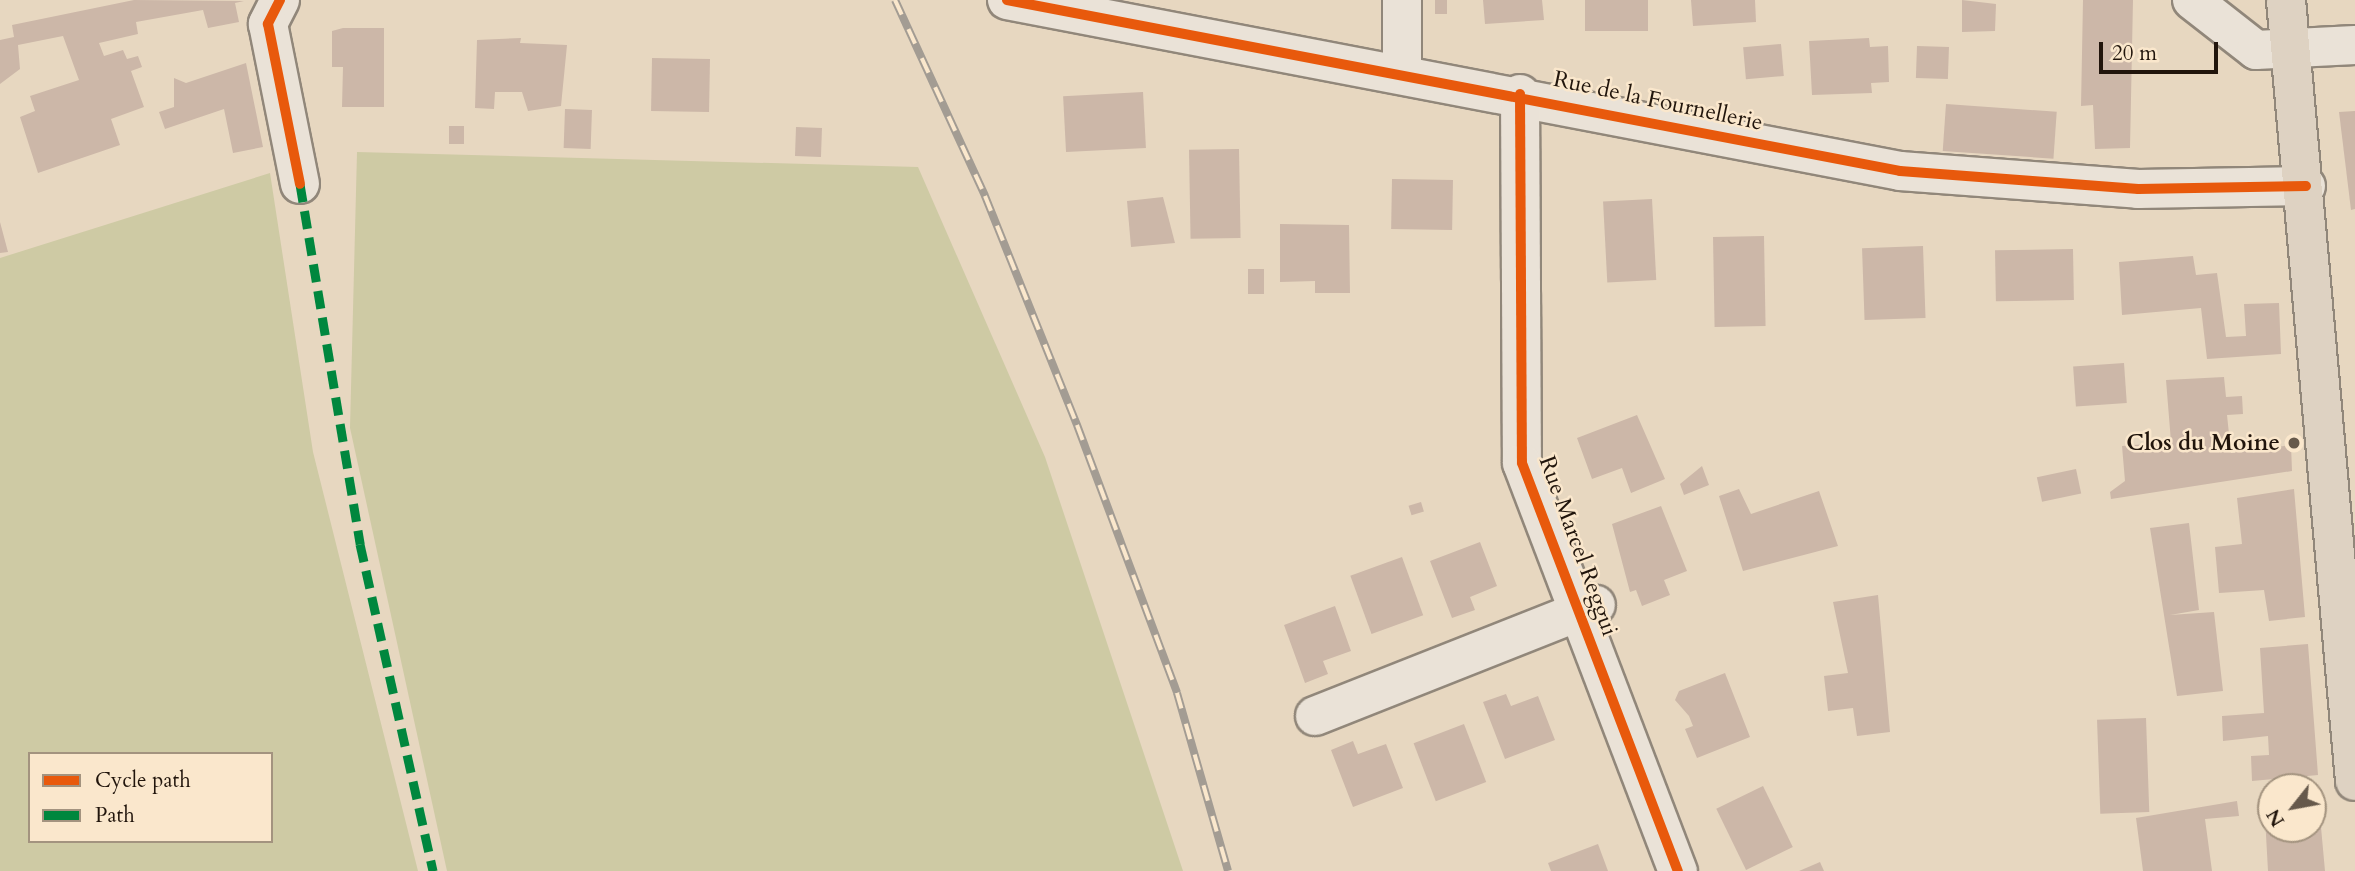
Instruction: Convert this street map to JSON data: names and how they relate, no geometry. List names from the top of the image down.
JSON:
{
  "streets": {
    "street": ["Rue de la Fournellerie", "Rue Marcel Reggui"]
  },
  "crossings": [
    ["Rue de la Fournellerie", "Rue Marcel Reggui"]
  ],
  "places": ["Clos du Moine"],
  "legend": ["Cycle path", "Path"],
  "scale_bar": "20 m",
  "north": "bottom left"
}
